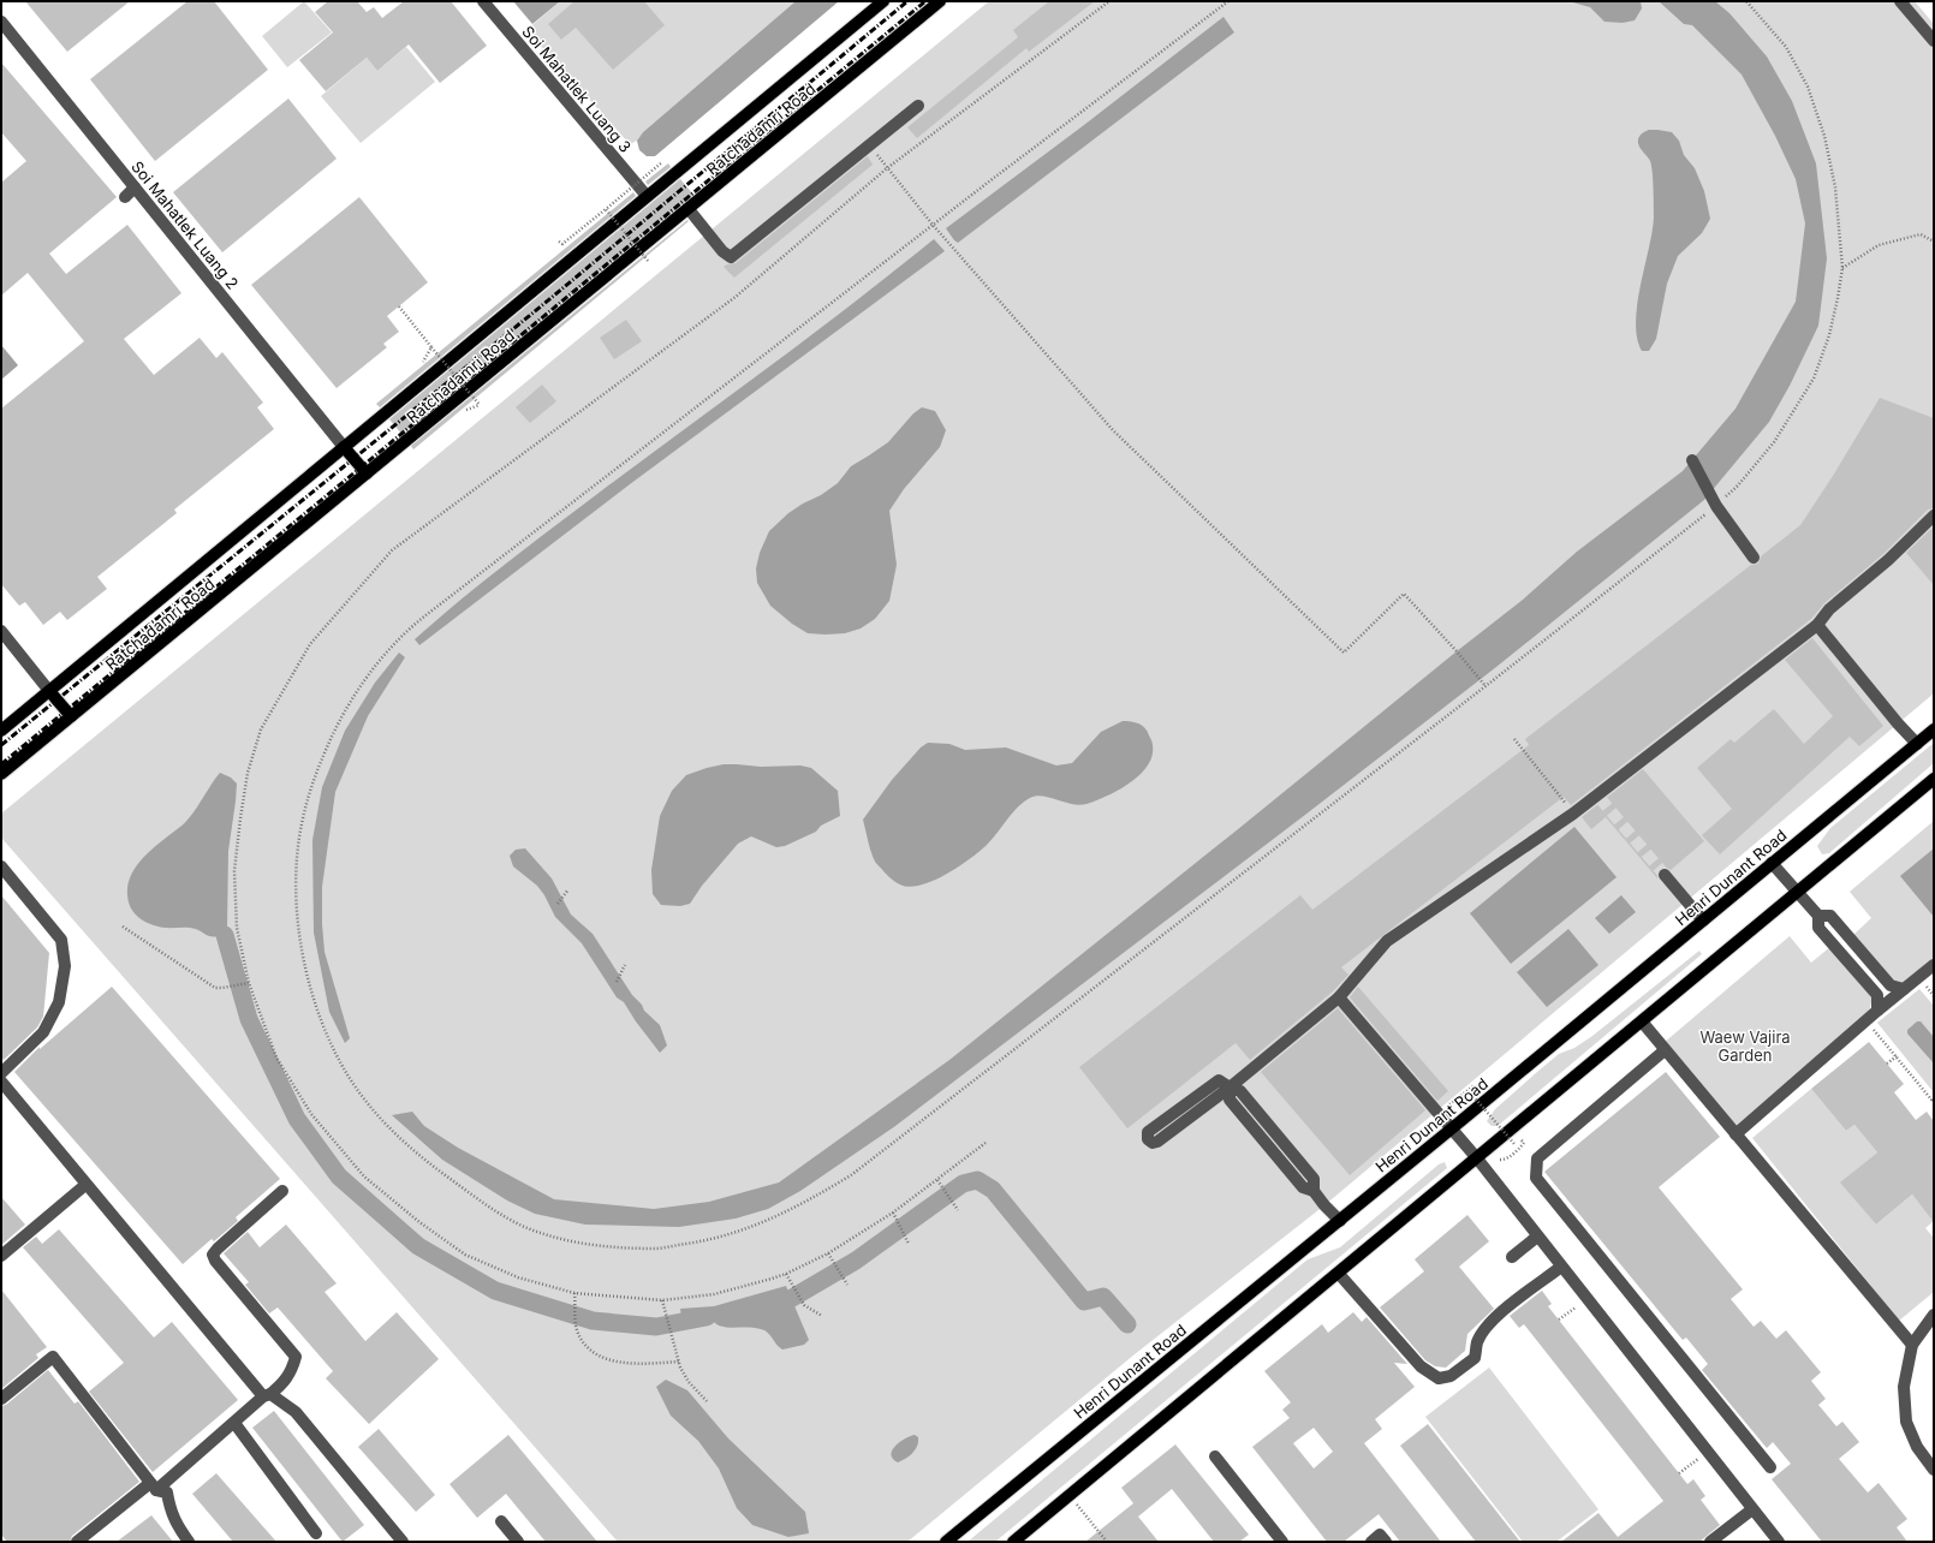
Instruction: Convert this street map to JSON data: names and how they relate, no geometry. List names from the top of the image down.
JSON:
{
  "streets": {
    "main road": ["Ratchadamri Road", "Henri Dunant Road"],
    "street": ["Soi Mahatlek Luang 3", "Soi Mahatlek Luang 2"]
  },
  "crossings": [
    ["Soi Mahatlek Luang 3", "Ratchadamri Road"],
    ["Ratchadamri Road", "Soi Mahatlek Luang 2"]
  ],
  "parks": ["Waew Vajira Garden"]
}
